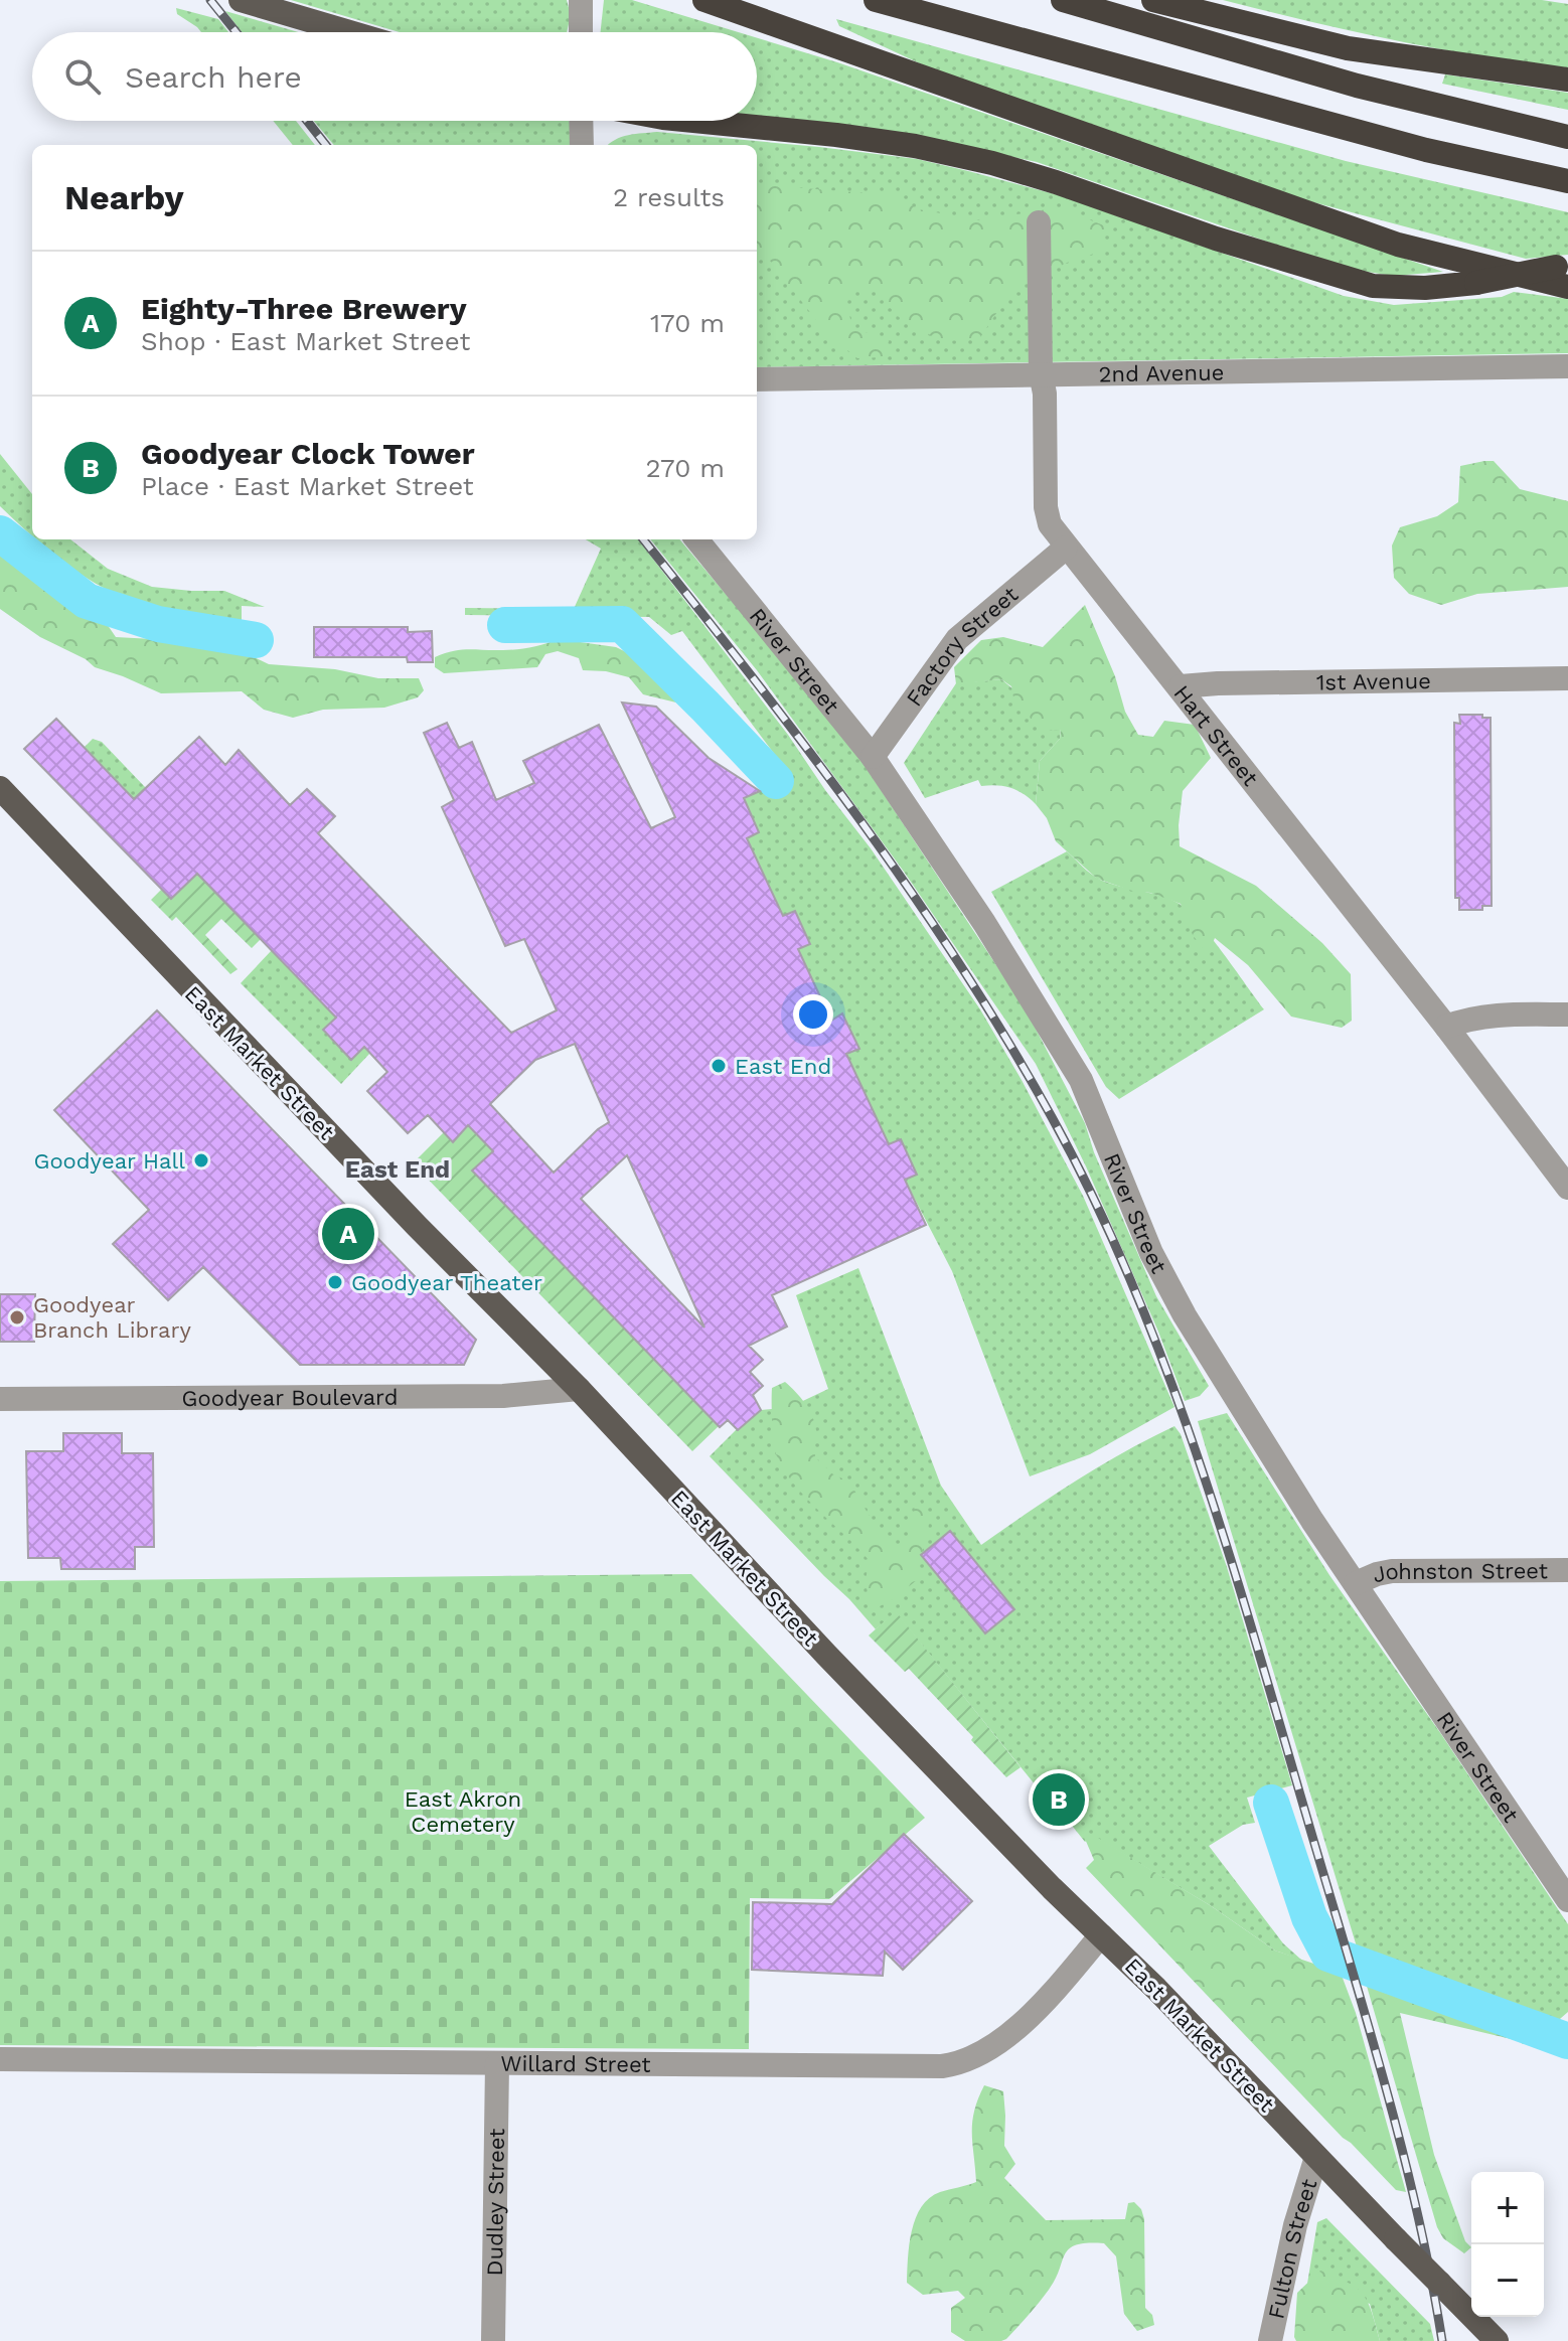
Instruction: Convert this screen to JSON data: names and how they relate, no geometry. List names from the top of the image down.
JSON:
{
  "streets": {
    "main road": ["East Market Street"],
    "street": [
      "2nd Avenue",
      "Factory Street",
      "River Street",
      "1st Avenue",
      "Hart Street",
      "Goodyear Boulevard",
      "Johnston Street",
      "Willard Street",
      "Dudley Street",
      "Fulton Street"
    ]
  },
  "crossings": [
    ["2nd Avenue", "Hart Street"],
    ["Factory Street", "River Street"],
    ["Factory Street", "Hart Street"],
    ["River Street", "Johnston Street"],
    ["1st Avenue", "Hart Street"],
    ["East Market Street", "Goodyear Boulevard"],
    ["East Market Street", "Willard Street"],
    ["East Market Street", "Fulton Street"],
    ["Willard Street", "Dudley Street"]
  ],
  "districts": ["East End"],
  "parks": ["East Akron Cemetery"],
  "places": [
    "East End",
    "Goodyear Hall",
    "Goodyear Theater",
    "Goodyear Branch Library"
  ],
  "page": {
    "search": "Search here",
    "heading": ["Nearby", "2 results"],
    "list": [
      {
        "mark": "A",
        "name": "Eighty-Three Brewery",
        "note": "Shop · East Market Street",
        "value": "170 m"
      },
      {
        "mark": "B",
        "name": "Goodyear Clock Tower",
        "note": "Place · East Market Street",
        "value": "270 m"
      }
    ],
    "pins": ["A", "B"],
    "map_buttons": ["+", "−"]
  }
}
